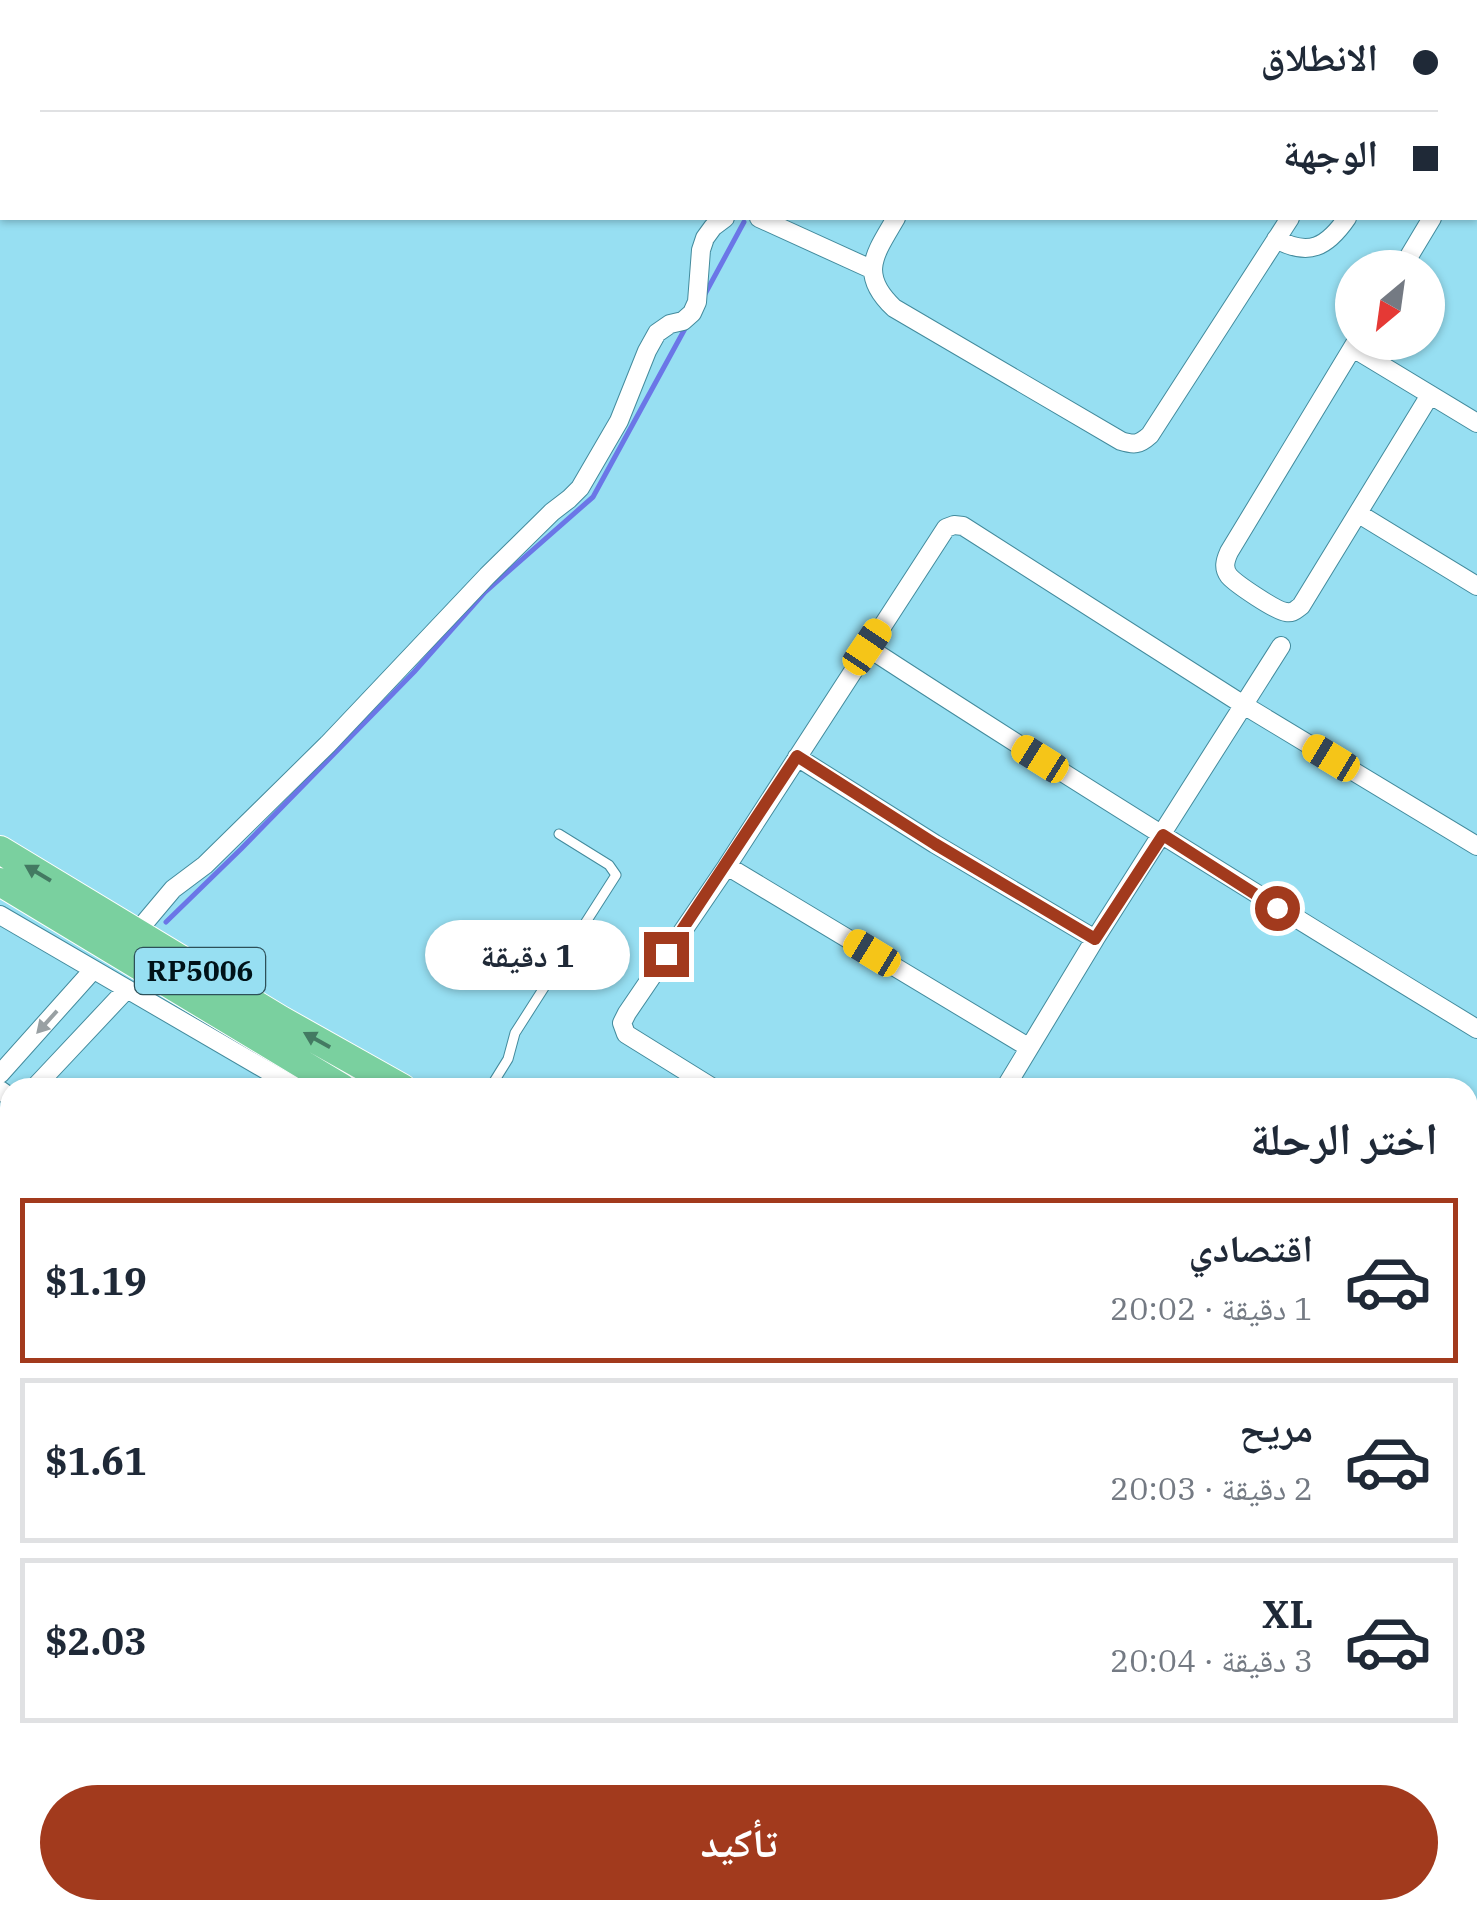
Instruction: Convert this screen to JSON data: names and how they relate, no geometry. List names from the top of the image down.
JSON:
{
  "streets": {
    "highway": ["RP5006"]
  },
  "north": "bottom left",
  "page": {
    "banner": ["الانطلاق", "الوجهة"],
    "bubble": "1 دقيقة",
    "heading": "اختر الرحلة",
    "list": [
      {
        "name": "اقتصادي",
        "note": "1 دقيقة · 20:02",
        "value": "$1.19"
      },
      {
        "name": "مريح",
        "note": "2 دقيقة · 20:03",
        "value": "$1.61"
      },
      {
        "name": "XL",
        "note": "3 دقيقة · 20:04",
        "value": "$2.03"
      }
    ],
    "buttons": "تأكيد"
  }
}
